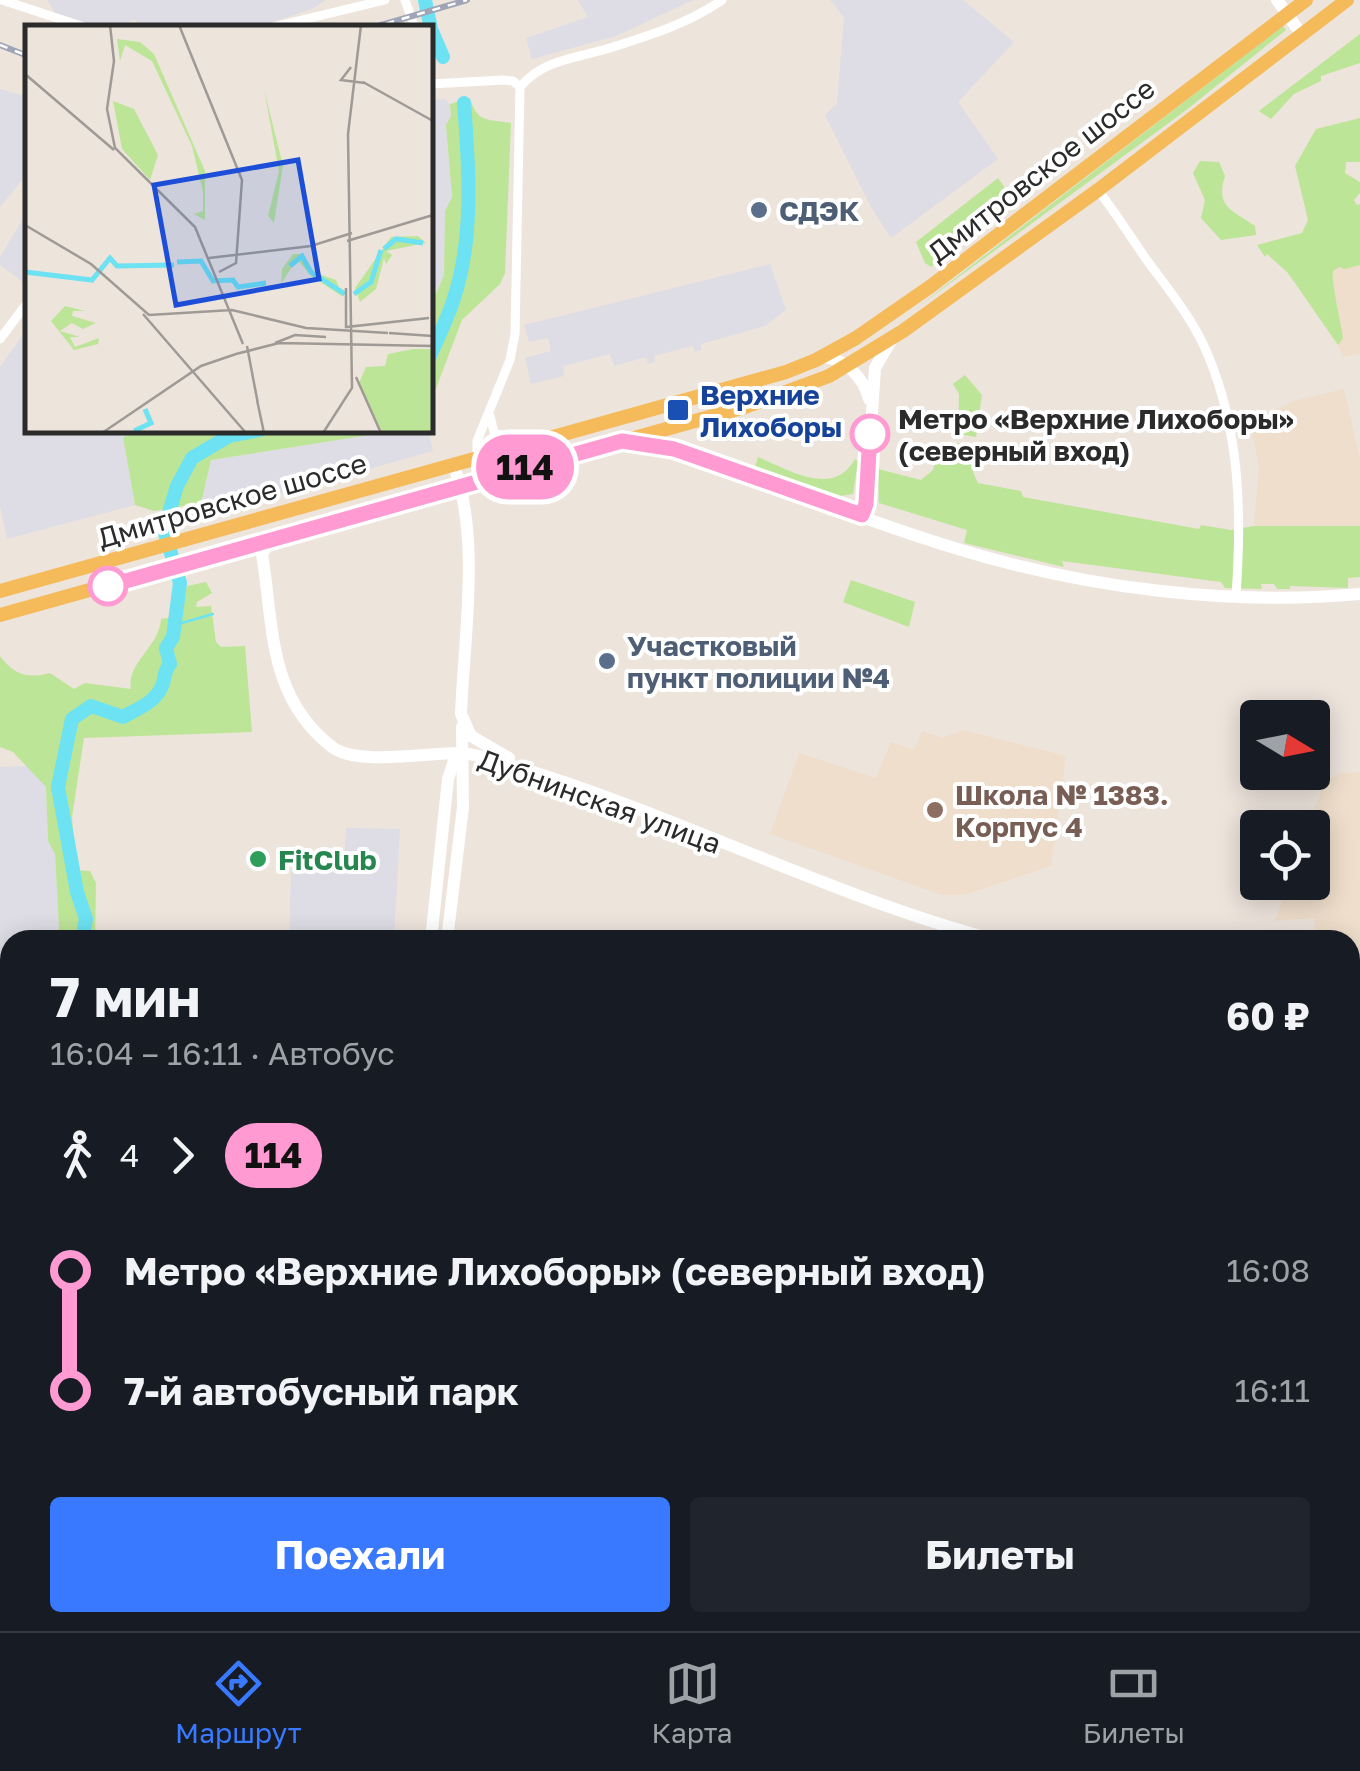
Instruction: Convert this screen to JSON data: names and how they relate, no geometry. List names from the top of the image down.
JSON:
{
  "streets": {
    "main road": ["Дмитровское шоссе", "Дубнинская улица"]
  },
  "crossings": [
    ["Дмитровское шоссе", "Дубнинская улица"]
  ],
  "places": {
    "other": [
      "СДЭК",
      "Метро «Верхние Лихоборы» (северный вход)",
      "Участковый пункт полиции №4",
      "Школа № 1383. Корпус 4",
      "FitClub"
    ],
    "transit": ["Верхние Лихоборы"]
  },
  "lines": ["bus line 114"],
  "north": "right",
  "page": {
    "on_map": "114",
    "heading": ["7 мин", "16:04 – 16:11 · Автобус", "60 ₽"],
    "legs": ["4", "114"],
    "list": [
      {
        "name": "Метро «Верхние Лихоборы» (северный вход)",
        "value": "16:08"
      },
      {
        "name": "7-й автобусный парк",
        "value": "16:11"
      }
    ],
    "buttons": ["Поехали", "Билеты"],
    "tabs": ["Маршрут", "Карта", "Билеты"]
  }
}
